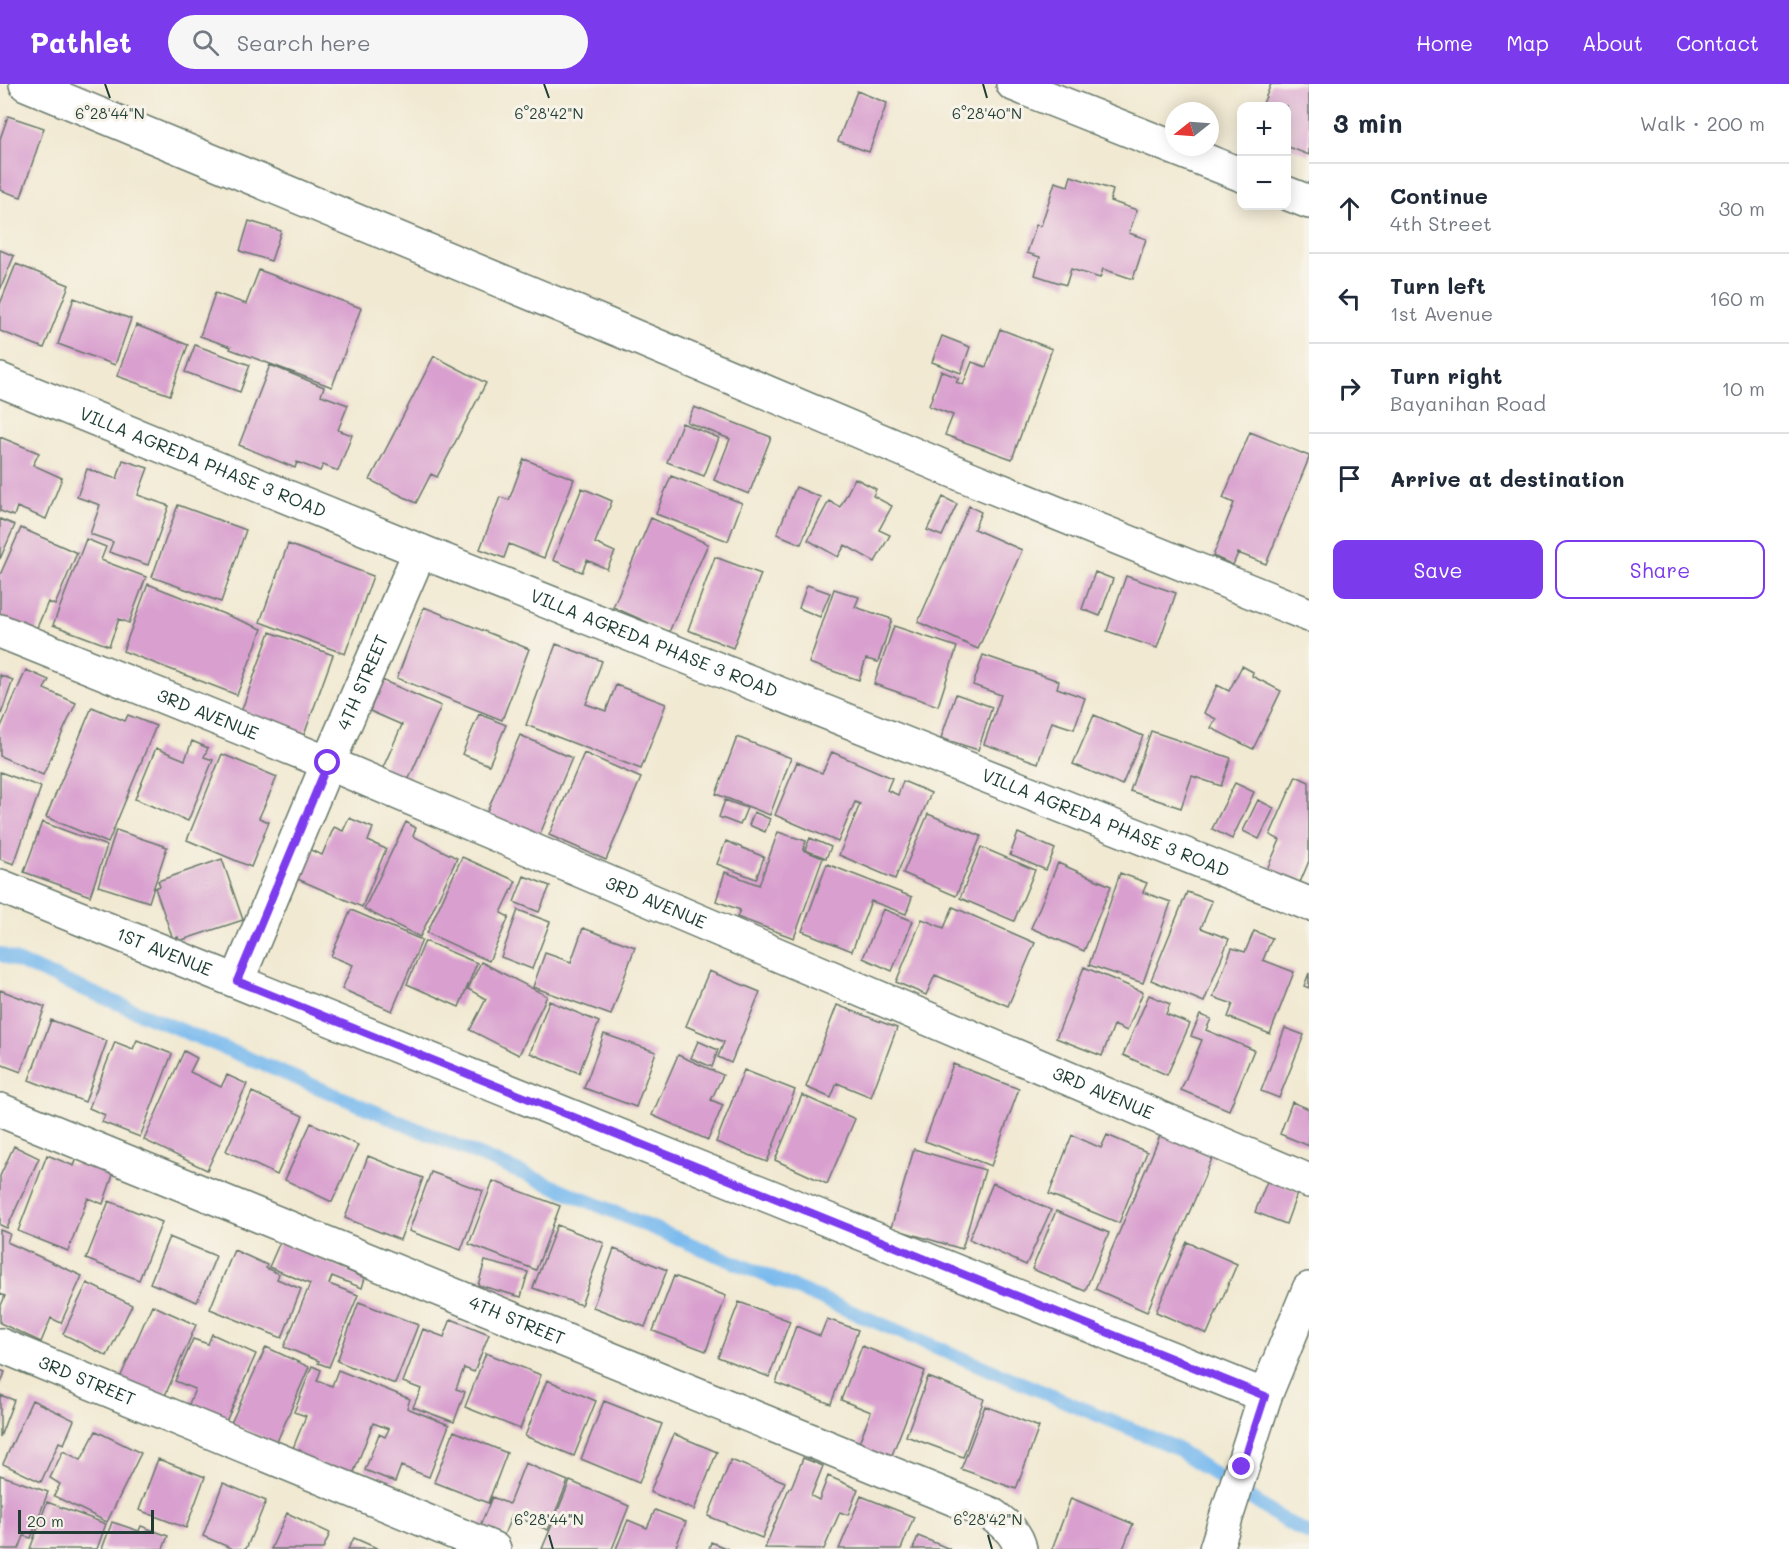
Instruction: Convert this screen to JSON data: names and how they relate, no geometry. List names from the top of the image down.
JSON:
{
  "streets": {
    "street": [
      "VILLA AGREDA PHASE 3 ROAD",
      "4TH STREET",
      "3RD AVENUE",
      "1ST AVENUE",
      "3RD STREET"
    ]
  },
  "crossings": [
    ["VILLA AGREDA PHASE 3 ROAD", "4TH STREET"],
    ["4TH STREET", "3RD AVENUE"],
    ["4TH STREET", "1ST AVENUE"]
  ],
  "scale_bar": "20 m",
  "north": "left",
  "page": {
    "header": "Pathlet",
    "search": "Search here",
    "nav": [
      "Home",
      "Map",
      "About",
      "Contact"
    ],
    "heading": ["3 min", "Walk · 200 m"],
    "map_buttons": ["+", "−"],
    "list": [
      ["Continue", "4th Street", "30 m"],
      ["Turn left", "1st Avenue", "160 m"],
      ["Turn right", "Bayanihan Road", "10 m"],
      "Arrive at destination"
    ],
    "buttons": ["Save", "Share"],
    "scale": "20 m"
  },
  "coordinates": ["6°28'44\"N", "6°28'42\"N", "6°28'40\"N"]
}
